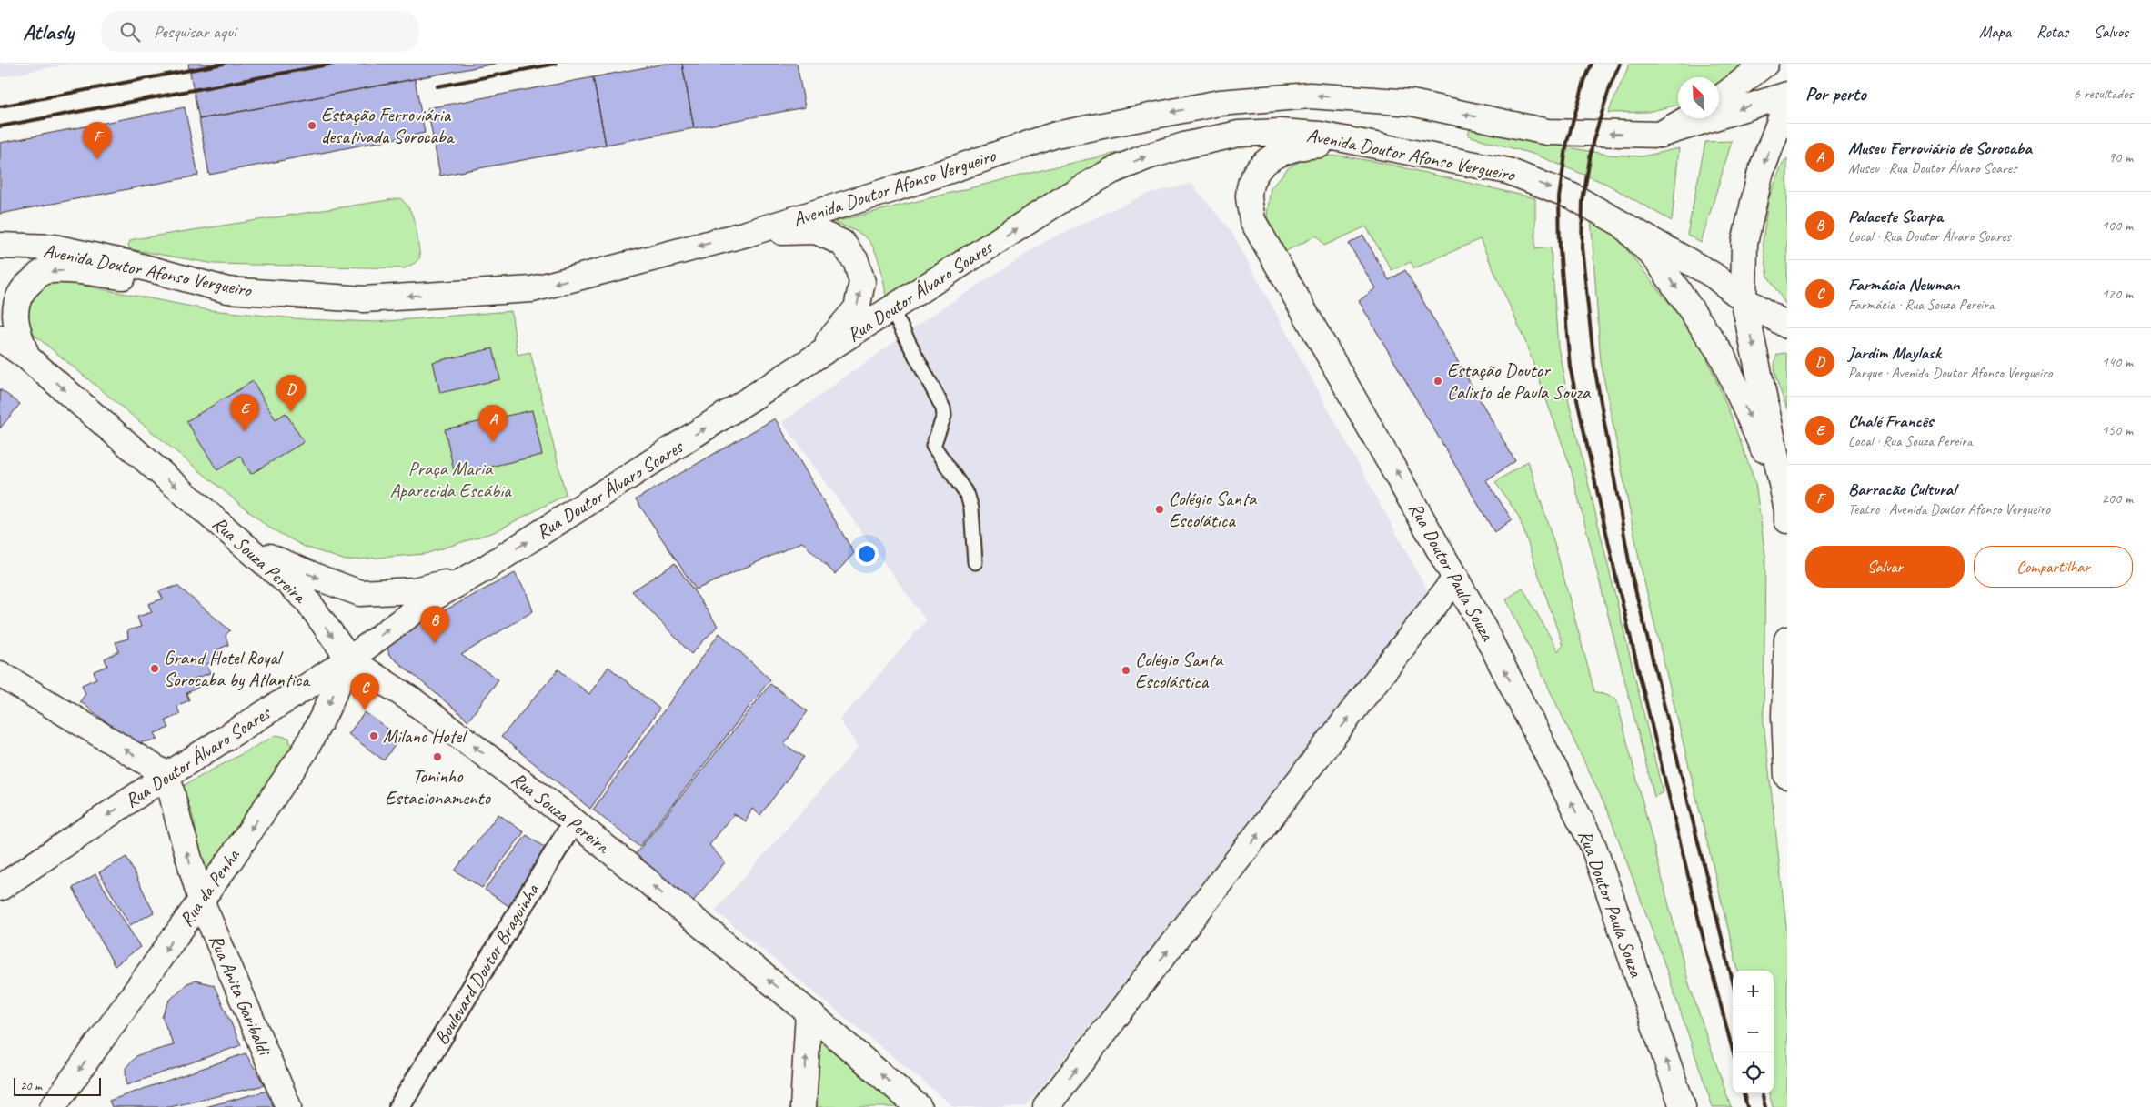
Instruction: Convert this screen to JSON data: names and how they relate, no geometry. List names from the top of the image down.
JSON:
{
  "streets": {
    "main road": [
      "Avenida Doutor Afonso Vergueiro",
      "Rua Doutor Álvaro Soares",
      "Rua Souza Pereira",
      "Rua Doutor Paula Souza",
      "Rua da Penha",
      "Rua Anita Garibaldi"
    ],
    "street": ["Boulevard Doutor Braguinha"]
  },
  "crossings": [
    ["Avenida Doutor Afonso Vergueiro", "Rua Doutor Álvaro Soares"],
    ["Avenida Doutor Afonso Vergueiro", "Rua Doutor Paula Souza"],
    ["Rua Doutor Álvaro Soares", "Rua Souza Pereira"],
    ["Rua Doutor Álvaro Soares", "Rua da Penha"],
    ["Rua Doutor Álvaro Soares", "Rua Anita Garibaldi"],
    ["Rua Souza Pereira", "Rua da Penha"],
    ["Rua Souza Pereira", "Boulevard Doutor Braguinha"],
    ["Rua da Penha", "Rua Anita Garibaldi"]
  ],
  "one_way": ["Rua Doutor Paula Souza", "Rua da Penha", "Rua Anita Garibaldi"],
  "parks": ["Praça Maria Aparecida Escábia"],
  "places": [
    "Estação Ferroviária desativada Sorocaba",
    "Estação Doutor Calixto de Paula Souza",
    "Colégio Santa Escolática",
    "Grand Hotel Royal Sorocaba by Atlantica",
    "Colégio Santa Escolástica",
    "Milano Hotel",
    "Toninho Estacionamento"
  ],
  "scale_bar": "20 m",
  "north": "top left",
  "page": {
    "header": "Atlasly",
    "search": "Pesquisar aqui",
    "nav": ["Mapa", "Rotas", "Salvos"],
    "heading": ["Por perto", "6 resultados"],
    "pins": [
      "F",
      "D",
      "E",
      "A",
      "B",
      "C"
    ],
    "list": [
      {
        "mark": "A",
        "name": "Museu Ferroviário de Sorocaba",
        "note": "Museu · Rua Doutor Álvaro Soares",
        "value": "90 m"
      },
      {
        "mark": "B",
        "name": "Palacete Scarpa",
        "note": "Local · Rua Doutor Álvaro Soares",
        "value": "100 m"
      },
      {
        "mark": "C",
        "name": "Farmácia Newman",
        "note": "Farmácia · Rua Souza Pereira",
        "value": "120 m"
      },
      {
        "mark": "D",
        "name": "Jardim Maylask",
        "note": "Parque · Avenida Doutor Afonso Vergueiro",
        "value": "140 m"
      },
      {
        "mark": "E",
        "name": "Chalé Francês",
        "note": "Local · Rua Souza Pereira",
        "value": "150 m"
      },
      {
        "mark": "F",
        "name": "Barracão Cultural",
        "note": "Teatro · Avenida Doutor Afonso Vergueiro",
        "value": "200 m"
      }
    ],
    "buttons": ["Salvar", "Compartilhar"],
    "map_buttons": ["+", "−"],
    "scale": "20 m"
  }
}
